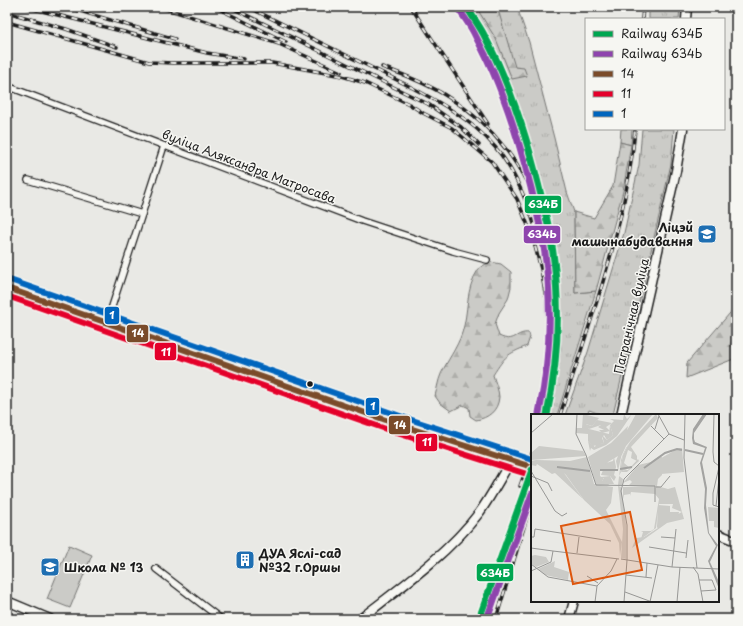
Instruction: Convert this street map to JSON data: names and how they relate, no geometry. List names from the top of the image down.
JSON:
{
  "streets": {
    "main road": ["Пагранічная вуліца"],
    "street": ["вуліца Аляксандра Матросава"]
  },
  "places": {
    "school or university": ["Ліцэй машынабудавання", "Школа № 13"],
    "building": ["ДУА Яслі-сад №32 г.Оршы"]
  },
  "lines": [
    "rail line 634Б",
    "rail line 634Ь",
    "transit line 1",
    "transit line 14",
    "transit line 11"
  ],
  "legend": [
    "Railway 634Б",
    "Railway 634Ь",
    "14",
    "11",
    "1"
  ]
}
